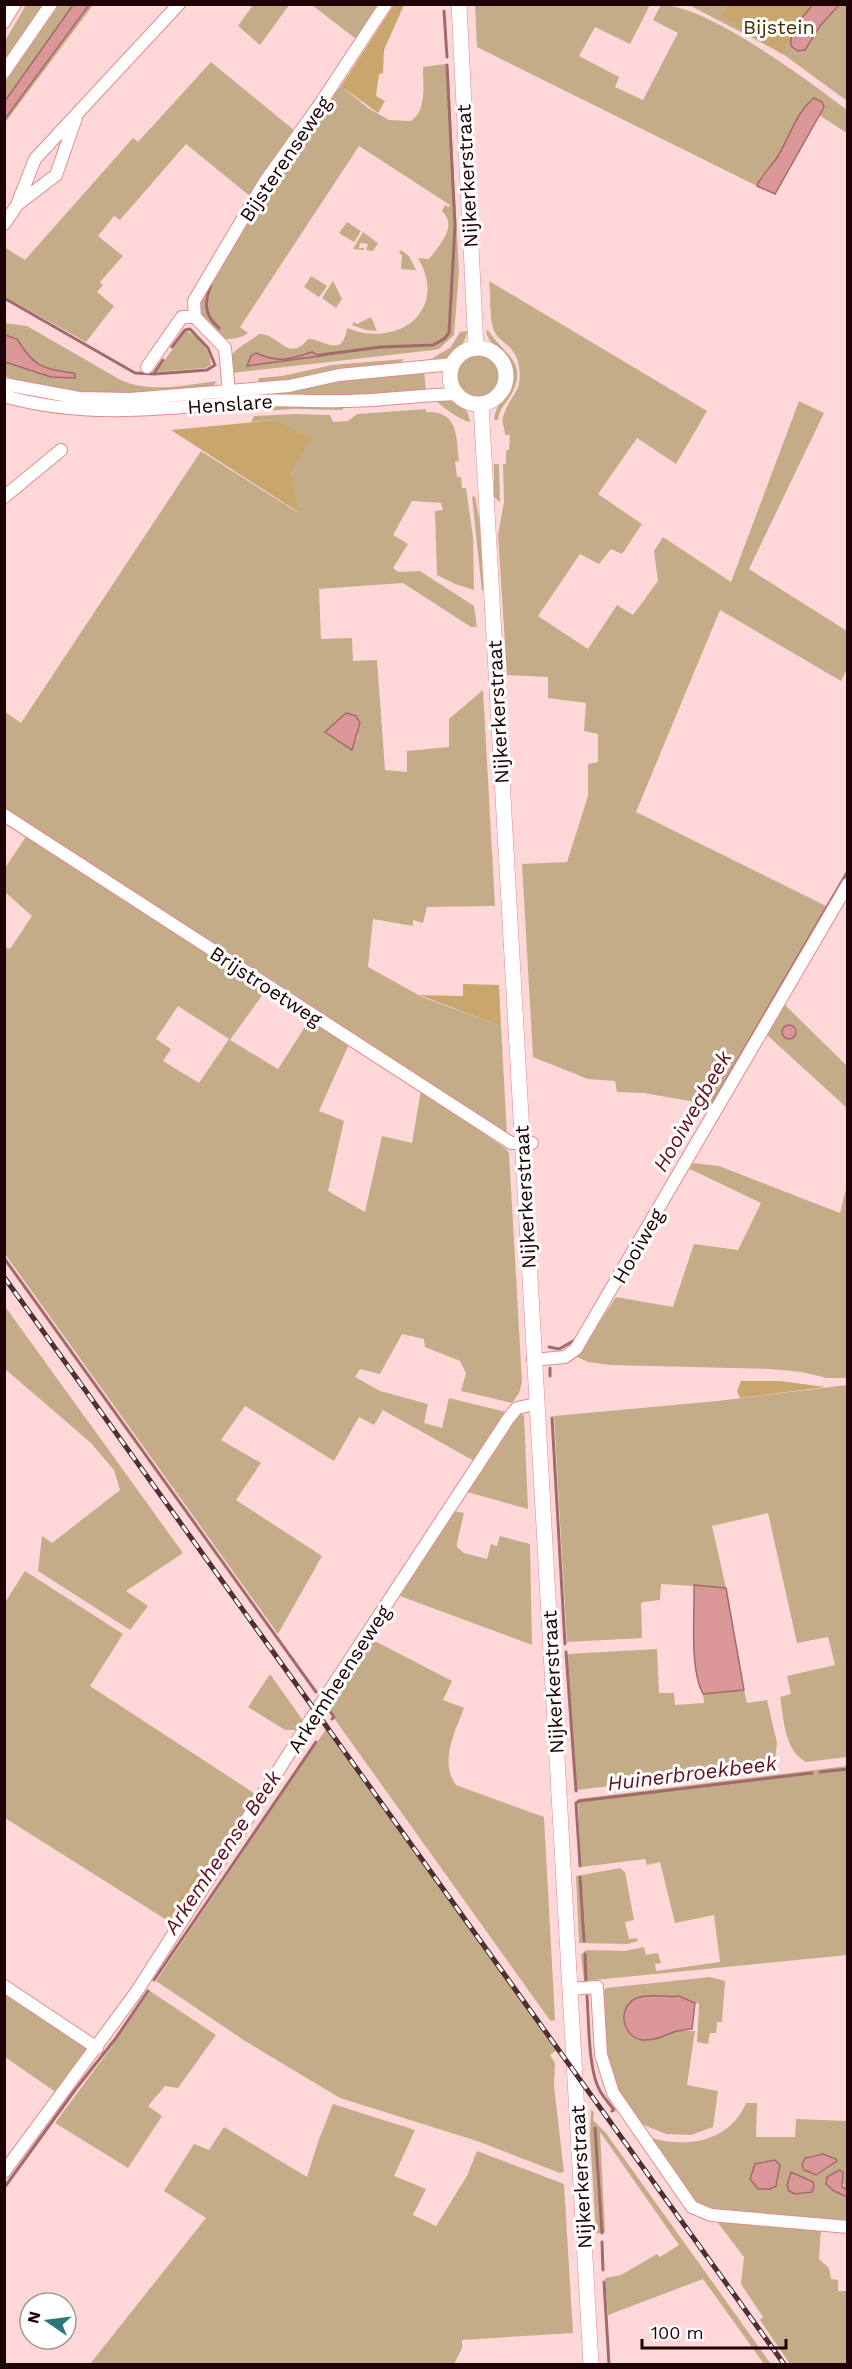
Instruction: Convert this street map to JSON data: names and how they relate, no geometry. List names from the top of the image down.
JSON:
{
  "streets": {
    "main road": ["Nijkerkerstraat"],
    "street": [
      "Bijsterenseweg",
      "Henslare",
      "Brijstroetweg",
      "Hooiweg",
      "Arkemheenseweg"
    ]
  },
  "crossings": [
    ["Nijkerkerstraat", "Henslare"],
    ["Nijkerkerstraat", "Brijstroetweg"],
    ["Nijkerkerstraat", "Hooiweg"],
    ["Nijkerkerstraat", "Arkemheenseweg"]
  ],
  "water": ["Hooiwegbeek", "Huinerbroekbeek", "Arkemheense Beek"],
  "parks": ["Bijstein"],
  "scale_bar": "100 m",
  "north": "left"
}
